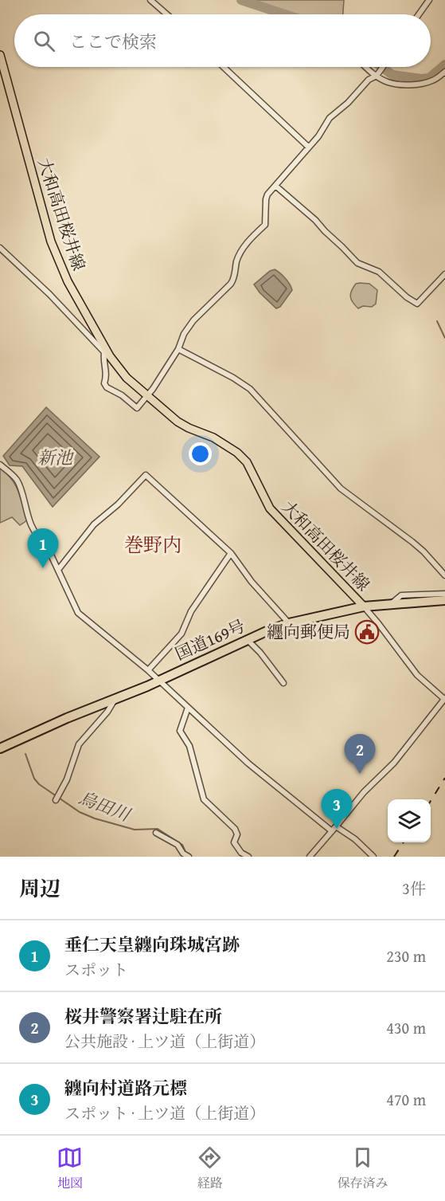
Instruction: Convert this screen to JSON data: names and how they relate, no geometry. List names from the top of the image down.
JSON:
{
  "streets": {
    "highway": ["国道169号"],
    "main road": ["大和高田桜井線"]
  },
  "crossings": [
    ["大和高田桜井線", "国道169号"]
  ],
  "districts": ["巻野内"],
  "water": ["新池", "烏田川"],
  "places": {
    "public building": ["纒向郵便局"]
  },
  "page": {
    "search": "ここで検索",
    "pins": ["1", "2", "3"],
    "heading": ["周辺", "3件"],
    "list": [
      {
        "mark": "1",
        "name": "垂仁天皇纏向珠城宮跡",
        "note": "スポット",
        "value": "230 m"
      },
      {
        "mark": "2",
        "name": "桜井警察署辻駐在所",
        "note": "公共施設 · 上ツ道（上街道）",
        "value": "430 m"
      },
      {
        "mark": "3",
        "name": "纏向村道路元標",
        "note": "スポット · 上ツ道（上街道）",
        "value": "470 m"
      }
    ],
    "nav": ["地図", "経路", "保存済み"]
  }
}
